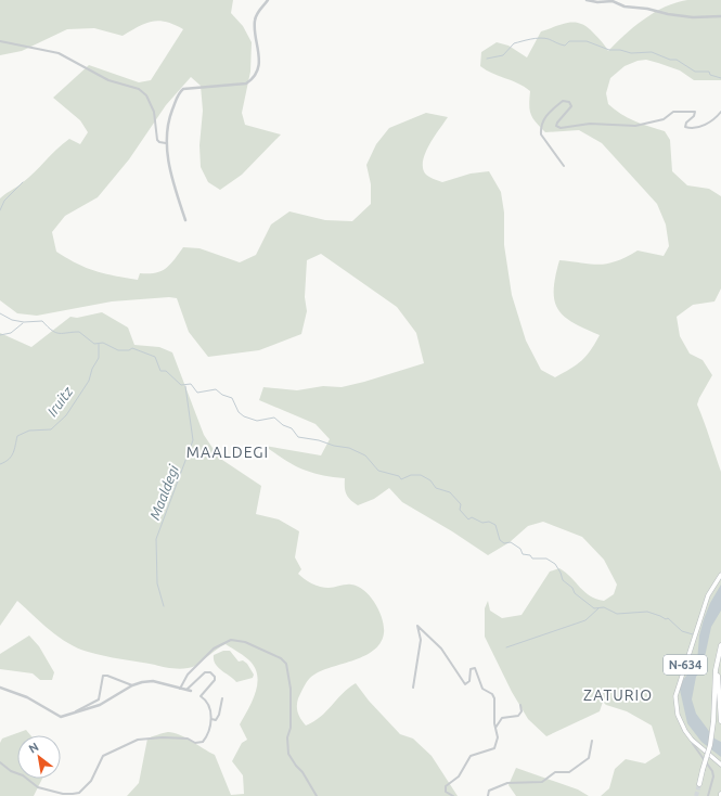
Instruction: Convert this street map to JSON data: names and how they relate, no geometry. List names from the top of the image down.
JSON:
{
  "streets": {
    "highway": ["N-634"]
  },
  "districts": ["MAALDEGI", "ZATURIO"],
  "water": ["Iruitz", "Maaldegi"],
  "north": "top left"
}
